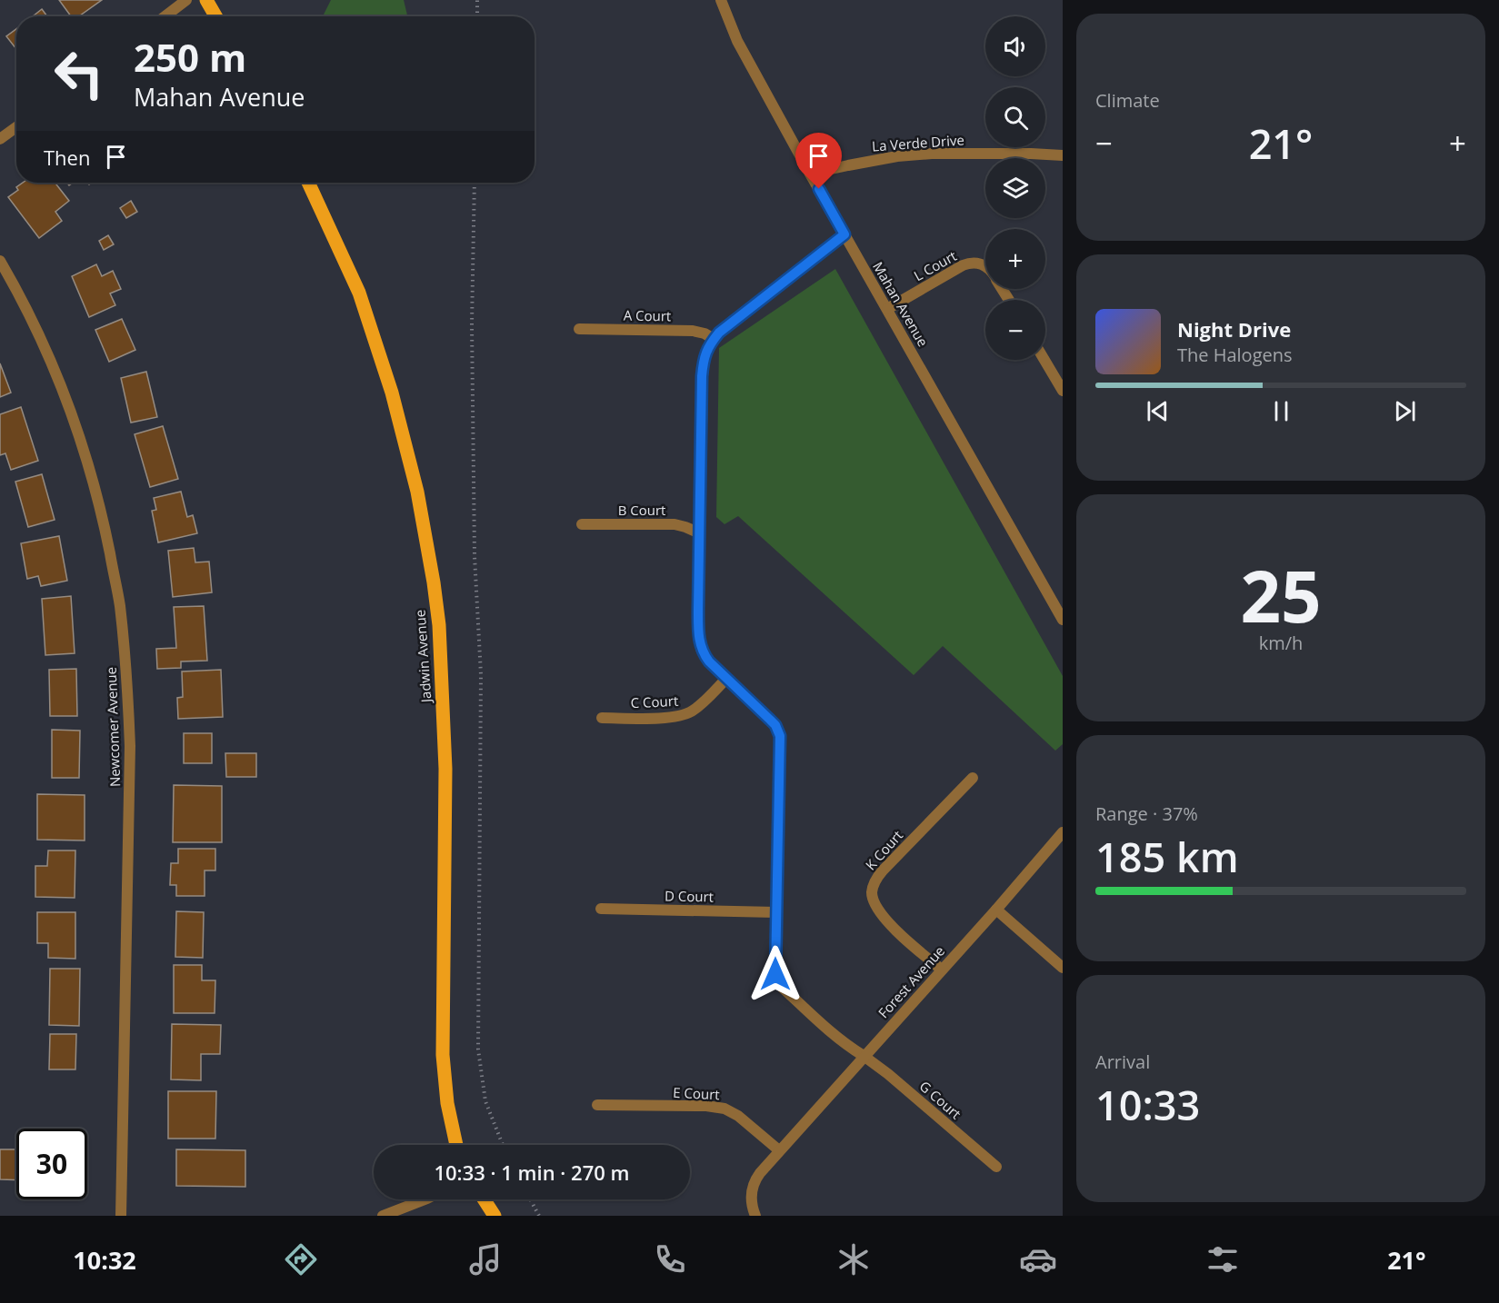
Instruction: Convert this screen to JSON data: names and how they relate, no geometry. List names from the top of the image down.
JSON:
{
  "streets": {
    "main road": ["Jadwin Avenue"],
    "street": [
      "La Verde Drive",
      "L Court",
      "Mahan Avenue",
      "A Court",
      "B Court",
      "C Court",
      "Newcomer Avenue",
      "K Court",
      "D Court",
      "Forest Avenue",
      "E Court",
      "G Court"
    ]
  },
  "crossings": [
    ["La Verde Drive", "Mahan Avenue"],
    ["L Court", "Mahan Avenue"],
    ["A Court", "G Court"],
    ["B Court", "G Court"],
    ["C Court", "G Court"],
    ["K Court", "Forest Avenue"],
    ["D Court", "G Court"],
    ["Forest Avenue", "E Court"],
    ["Forest Avenue", "G Court"]
  ],
  "page": {
    "tile": [
      "Climate",
      ["25", "km/h"],
      ["Range · 37%", "185 km"],
      ["Arrival", "10:33"]
    ],
    "map_buttons": ["+", "−"],
    "turn": ["250 m", "Mahan Avenue"],
    "heat": ["−", "21°", "+"],
    "then": "Then",
    "song": ["Night Drive", "The Halogens"],
    "limit": "30",
    "trip": "10:33 · 1 min · 270 m",
    "tabs": ["10:32", "21°"]
  }
}
